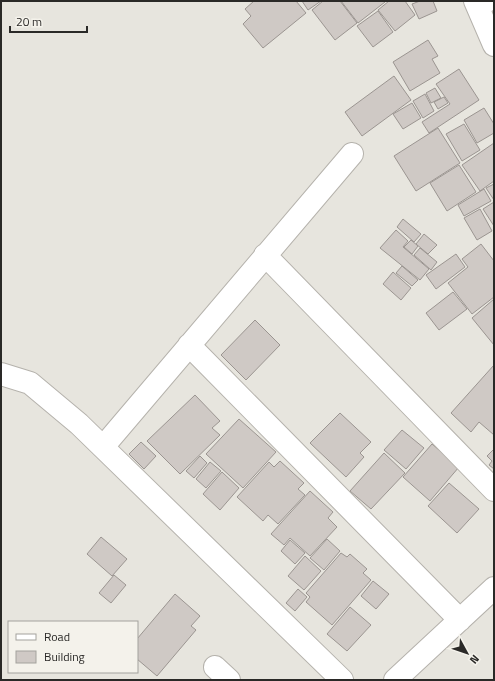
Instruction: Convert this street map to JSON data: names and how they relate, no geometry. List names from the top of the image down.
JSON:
{
  "legend": ["Road", "Building"],
  "scale_bar": "20 m",
  "north": "bottom right"
}
